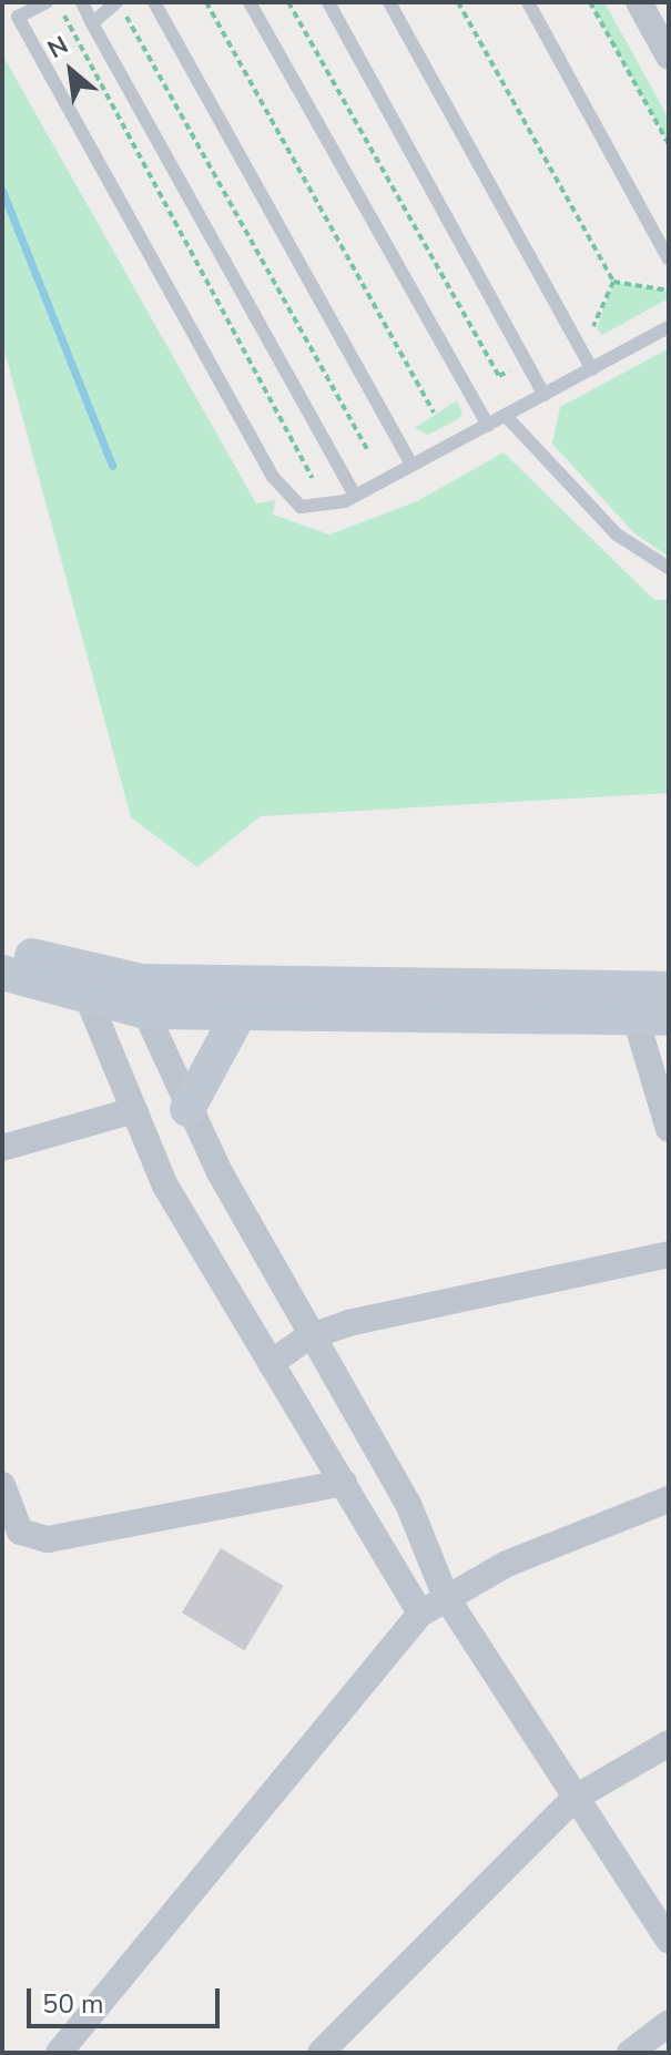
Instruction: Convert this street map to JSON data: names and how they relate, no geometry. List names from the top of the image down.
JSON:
{
  "scale_bar": "50 m",
  "north": "top left"
}
